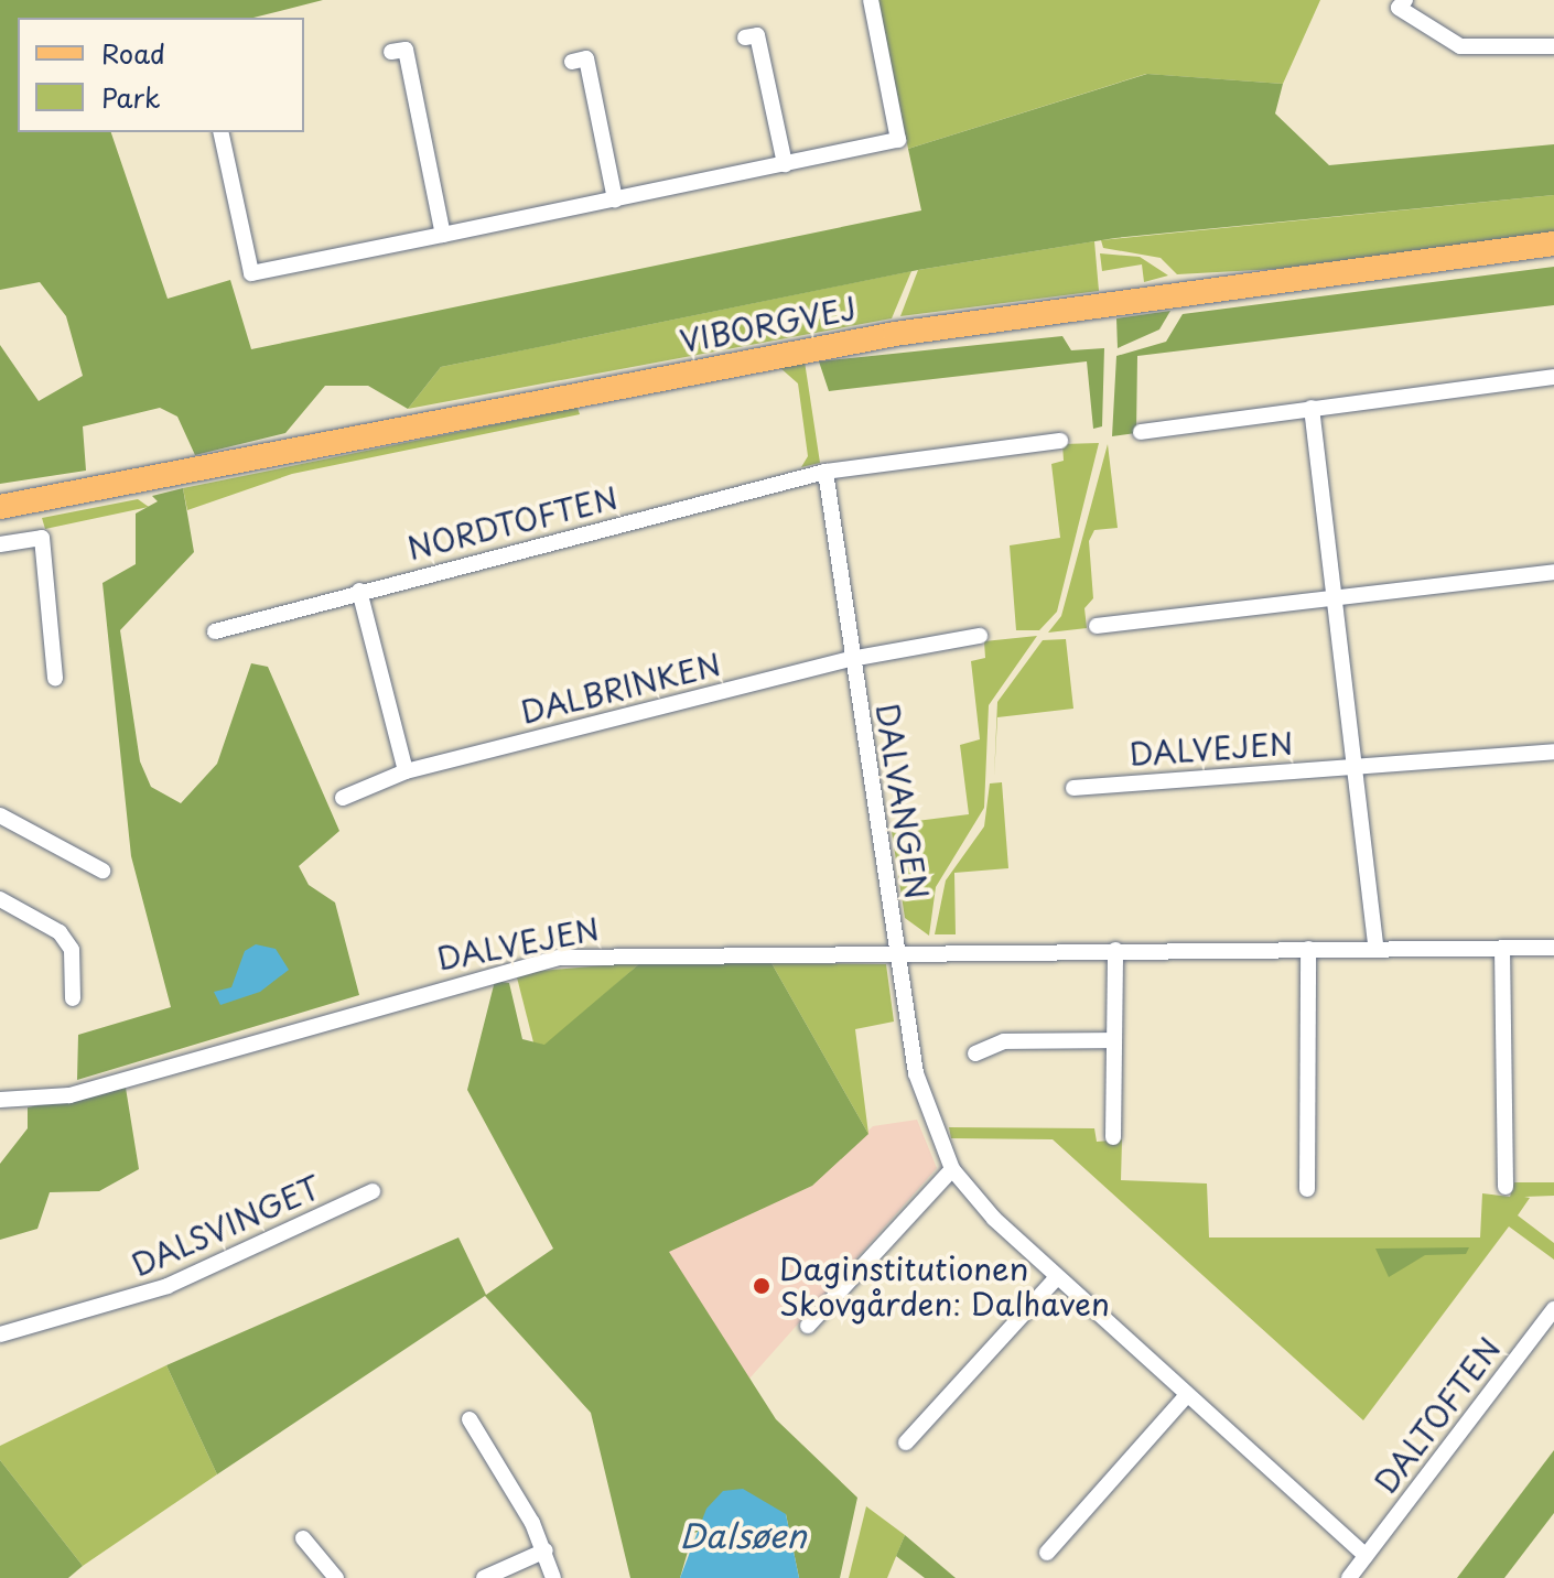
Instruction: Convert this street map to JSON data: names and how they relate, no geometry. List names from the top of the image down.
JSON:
{
  "streets": {
    "main road": ["VIBORGVEJ"],
    "street": [
      "NORDTOFTEN",
      "DALBRINKEN",
      "DALVEJEN",
      "DALVANGEN",
      "DALSVINGET",
      "DALTOFTEN"
    ]
  },
  "crossings": [
    ["NORDTOFTEN", "DALVANGEN"],
    ["DALBRINKEN", "DALVANGEN"],
    ["DALVEJEN", "DALVANGEN"]
  ],
  "water": ["Dalsøen"],
  "places": ["Daginstitutionen Skovgården: Dalhaven"],
  "legend": ["Road", "Park"]
}
